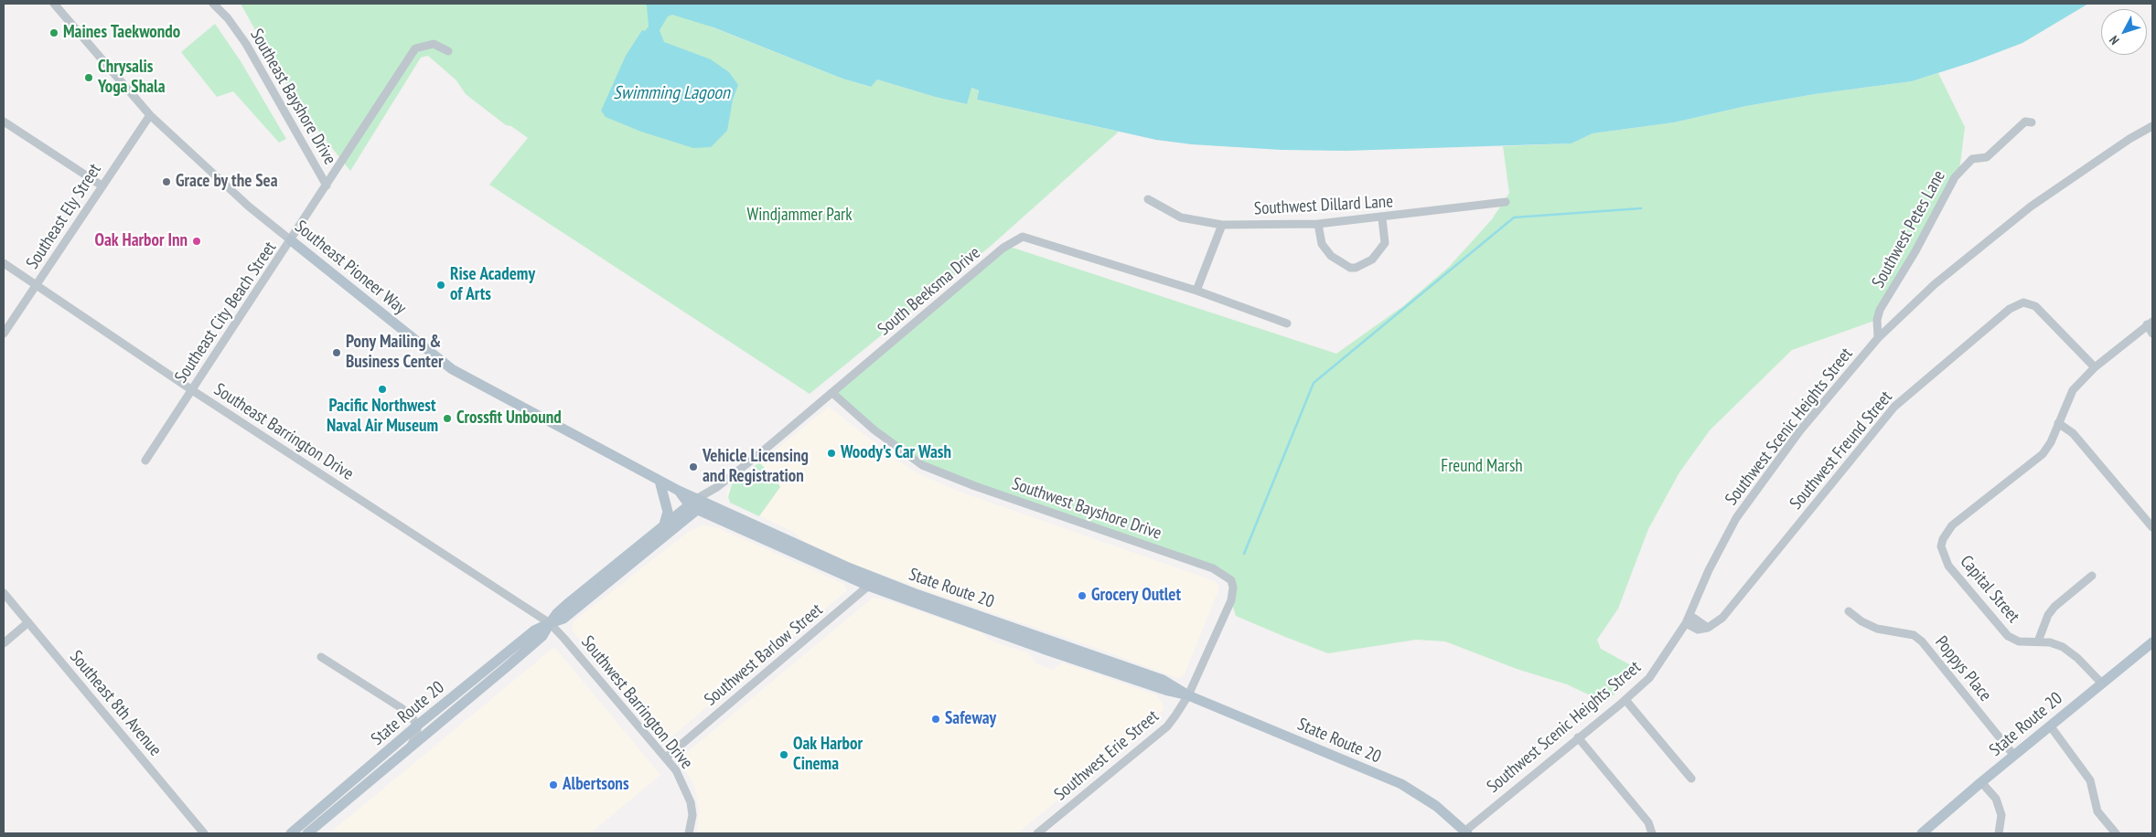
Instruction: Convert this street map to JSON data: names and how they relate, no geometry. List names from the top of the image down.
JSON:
{
  "streets": {
    "main road": ["Southeast Pioneer Way", "State Route 20"],
    "street": [
      "Southeast Bayshore Drive",
      "Southwest Dillard Lane",
      "Southeast Ely Street",
      "Southwest Petes Lane",
      "South Beeksma Drive",
      "Southeast City Beach Street",
      "Southwest Scenic Heights Street",
      "Southeast Barrington Drive",
      "Southwest Freund Street",
      "Southwest Bayshore Drive",
      "Capital Street",
      "Southwest Barlow Street",
      "Poppys Place",
      "Southwest Barrington Drive",
      "Southeast 8th Avenue",
      "Southwest Erie Street"
    ]
  },
  "crossings": [
    ["Southeast Bayshore Drive", "Southeast City Beach Street"],
    ["Southeast Ely Street", "Southeast Pioneer Way"],
    ["Southeast Ely Street", "Southeast Barrington Drive"],
    ["Southwest Petes Lane", "Southwest Scenic Heights Street"],
    ["Southeast Pioneer Way", "South Beeksma Drive"],
    ["Southeast Pioneer Way", "Southeast City Beach Street"],
    ["Southeast Pioneer Way", "State Route 20"],
    ["South Beeksma Drive", "Southwest Bayshore Drive"],
    ["South Beeksma Drive", "State Route 20"],
    ["Southeast City Beach Street", "Southeast Barrington Drive"],
    ["Southwest Scenic Heights Street", "Southwest Freund Street"],
    ["Southwest Scenic Heights Street", "State Route 20"],
    ["Southeast Barrington Drive", "State Route 20"],
    ["Southeast Barrington Drive", "Southwest Barrington Drive"],
    ["Southwest Freund Street", "Capital Street"],
    ["Southwest Bayshore Drive", "State Route 20"],
    ["Southwest Bayshore Drive", "Southwest Erie Street"],
    ["State Route 20", "Capital Street"],
    ["State Route 20", "Southwest Barlow Street"],
    ["State Route 20", "Poppys Place"],
    ["State Route 20", "Southwest Barrington Drive"],
    ["State Route 20", "Southwest Erie Street"],
    ["Southwest Barlow Street", "Southwest Barrington Drive"]
  ],
  "water": ["Swimming Lagoon"],
  "parks": ["Windjammer Park", "Freund Marsh"],
  "places": [
    "Maines Taekwondo",
    "Chrysalis Yoga Shala",
    "Grace by the Sea",
    "Oak Harbor Inn",
    "Rise Academy of Arts",
    "Pony Mailing & Business Center",
    "Pacific Northwest Naval Air Museum",
    "Crossfit Unbound",
    "Woody's Car Wash",
    "Vehicle Licensing and Registration",
    "Grocery Outlet",
    "Safeway",
    "Oak Harbor Cinema",
    "Albertsons"
  ],
  "north": "bottom left"
}
